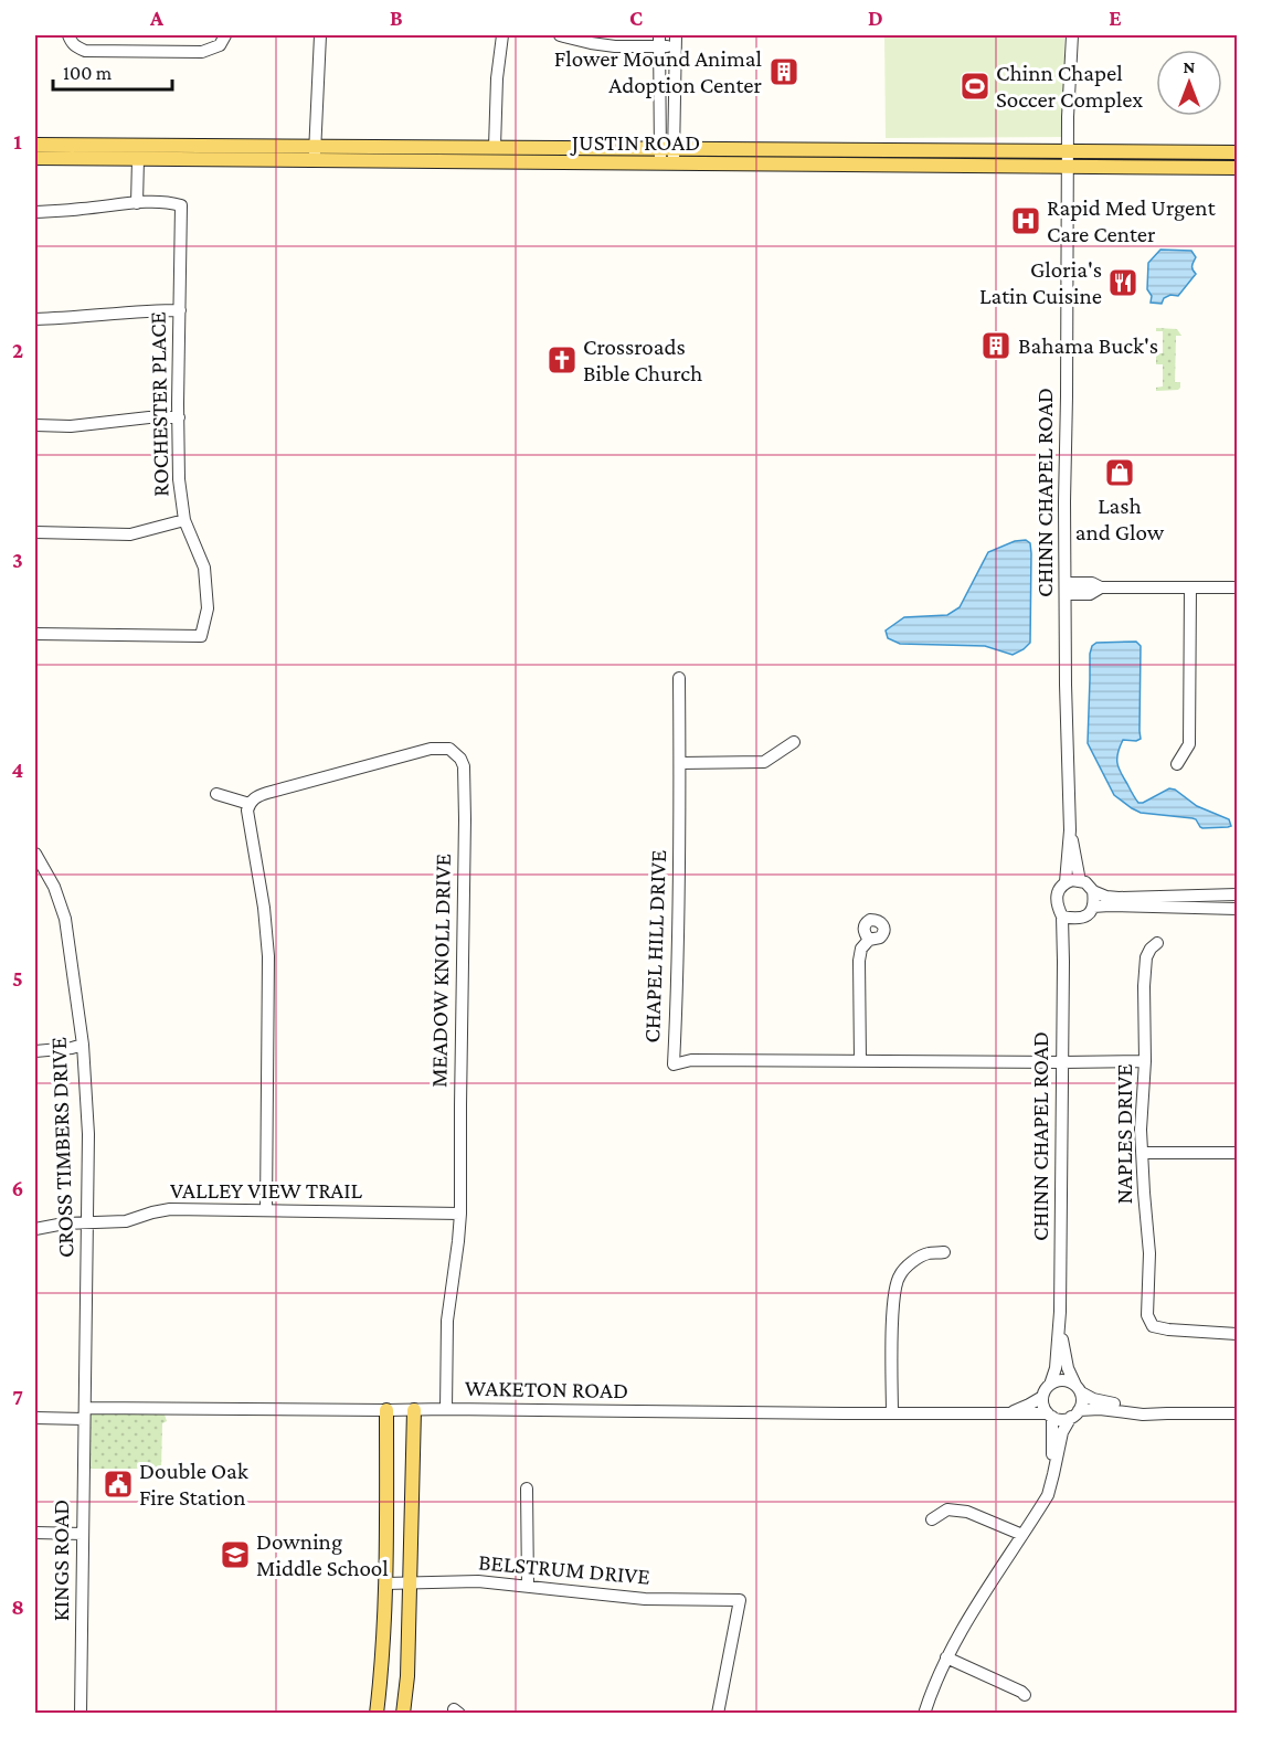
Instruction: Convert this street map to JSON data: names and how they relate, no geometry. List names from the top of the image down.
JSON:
{
  "streets": {
    "main road": ["JUSTIN ROAD"],
    "street": [
      "ROCHESTER PLACE",
      "CHINN CHAPEL ROAD",
      "CHAPEL HILL DRIVE",
      "MEADOW KNOLL DRIVE",
      "NAPLES DRIVE",
      "CROSS TIMBERS DRIVE",
      "VALLEY VIEW TRAIL",
      "WAKETON ROAD",
      "KINGS ROAD",
      "BELSTRUM DRIVE"
    ]
  },
  "crossings": [
    ["JUSTIN ROAD", "CHINN CHAPEL ROAD"],
    ["CHINN CHAPEL ROAD", "CHAPEL HILL DRIVE"],
    ["CHINN CHAPEL ROAD", "WAKETON ROAD"],
    ["CHAPEL HILL DRIVE", "NAPLES DRIVE"],
    ["MEADOW KNOLL DRIVE", "VALLEY VIEW TRAIL"],
    ["MEADOW KNOLL DRIVE", "WAKETON ROAD"],
    ["CROSS TIMBERS DRIVE", "VALLEY VIEW TRAIL"],
    ["CROSS TIMBERS DRIVE", "WAKETON ROAD"],
    ["CROSS TIMBERS DRIVE", "KINGS ROAD"],
    ["WAKETON ROAD", "KINGS ROAD"]
  ],
  "places": {
    "building": ["Flower Mound Animal Adoption Center", "Bahama Buck's"],
    "sports": ["Chinn Chapel Soccer Complex"],
    "hospital": ["Rapid Med Urgent Care Center"],
    "restaurant": ["Gloria's Latin Cuisine"],
    "church": ["Crossroads Bible Church"],
    "shop": ["Lash and Glow"],
    "public building": ["Double Oak Fire Station"],
    "school or university": ["Downing Middle School"]
  },
  "scale_bar": "100 m",
  "north": "top",
  "grid": {
    "columns": [
      "A",
      "B",
      "C",
      "D",
      "E"
    ],
    "rows": [
      "1",
      "2",
      "3",
      "4",
      "5",
      "6",
      "7",
      "8"
    ]
  }
}
